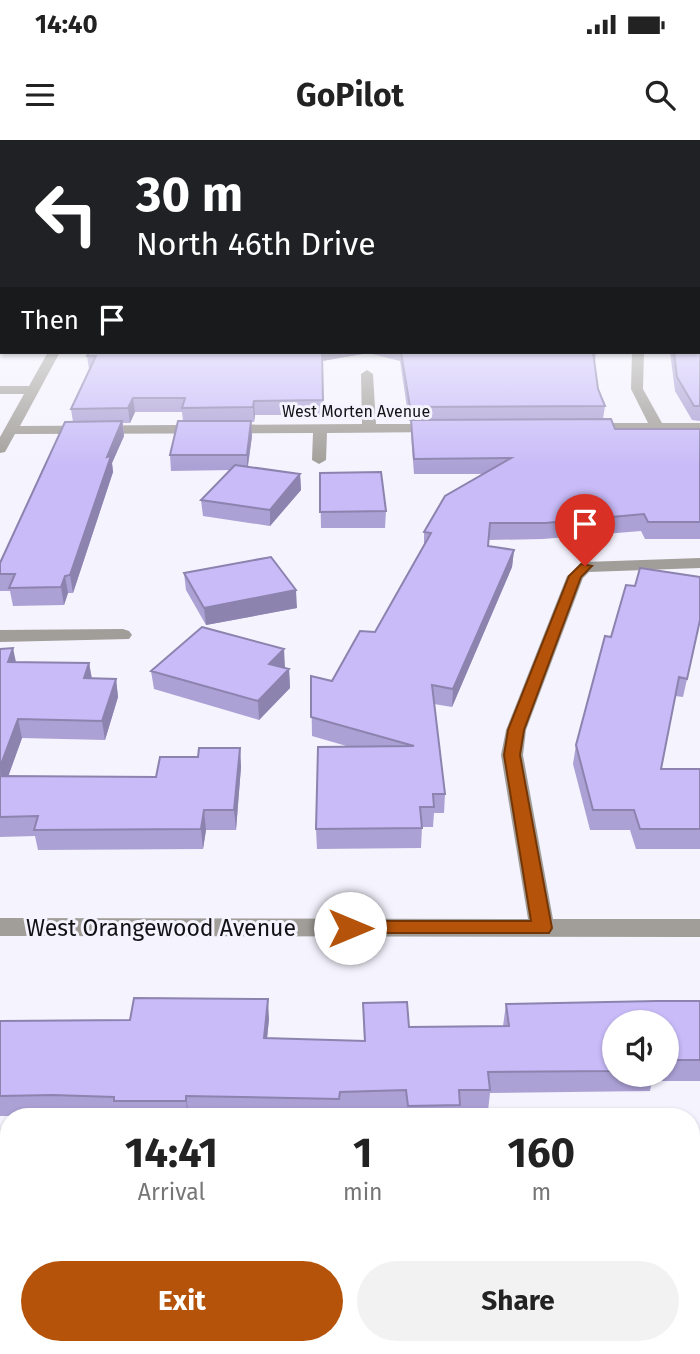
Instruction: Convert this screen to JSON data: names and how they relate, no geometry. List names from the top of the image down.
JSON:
{
  "streets": {
    "street": ["West Morten Avenue", "West Orangewood Avenue"]
  },
  "page": {
    "status": "14:40",
    "header": "GoPilot",
    "turn": ["30 m", "North 46th Drive"],
    "then": "Then",
    "eta": [
      "14:41",
      "Arrival",
      "1",
      "min",
      "160",
      "m"
    ],
    "buttons": ["Exit", "Share"]
  }
}
